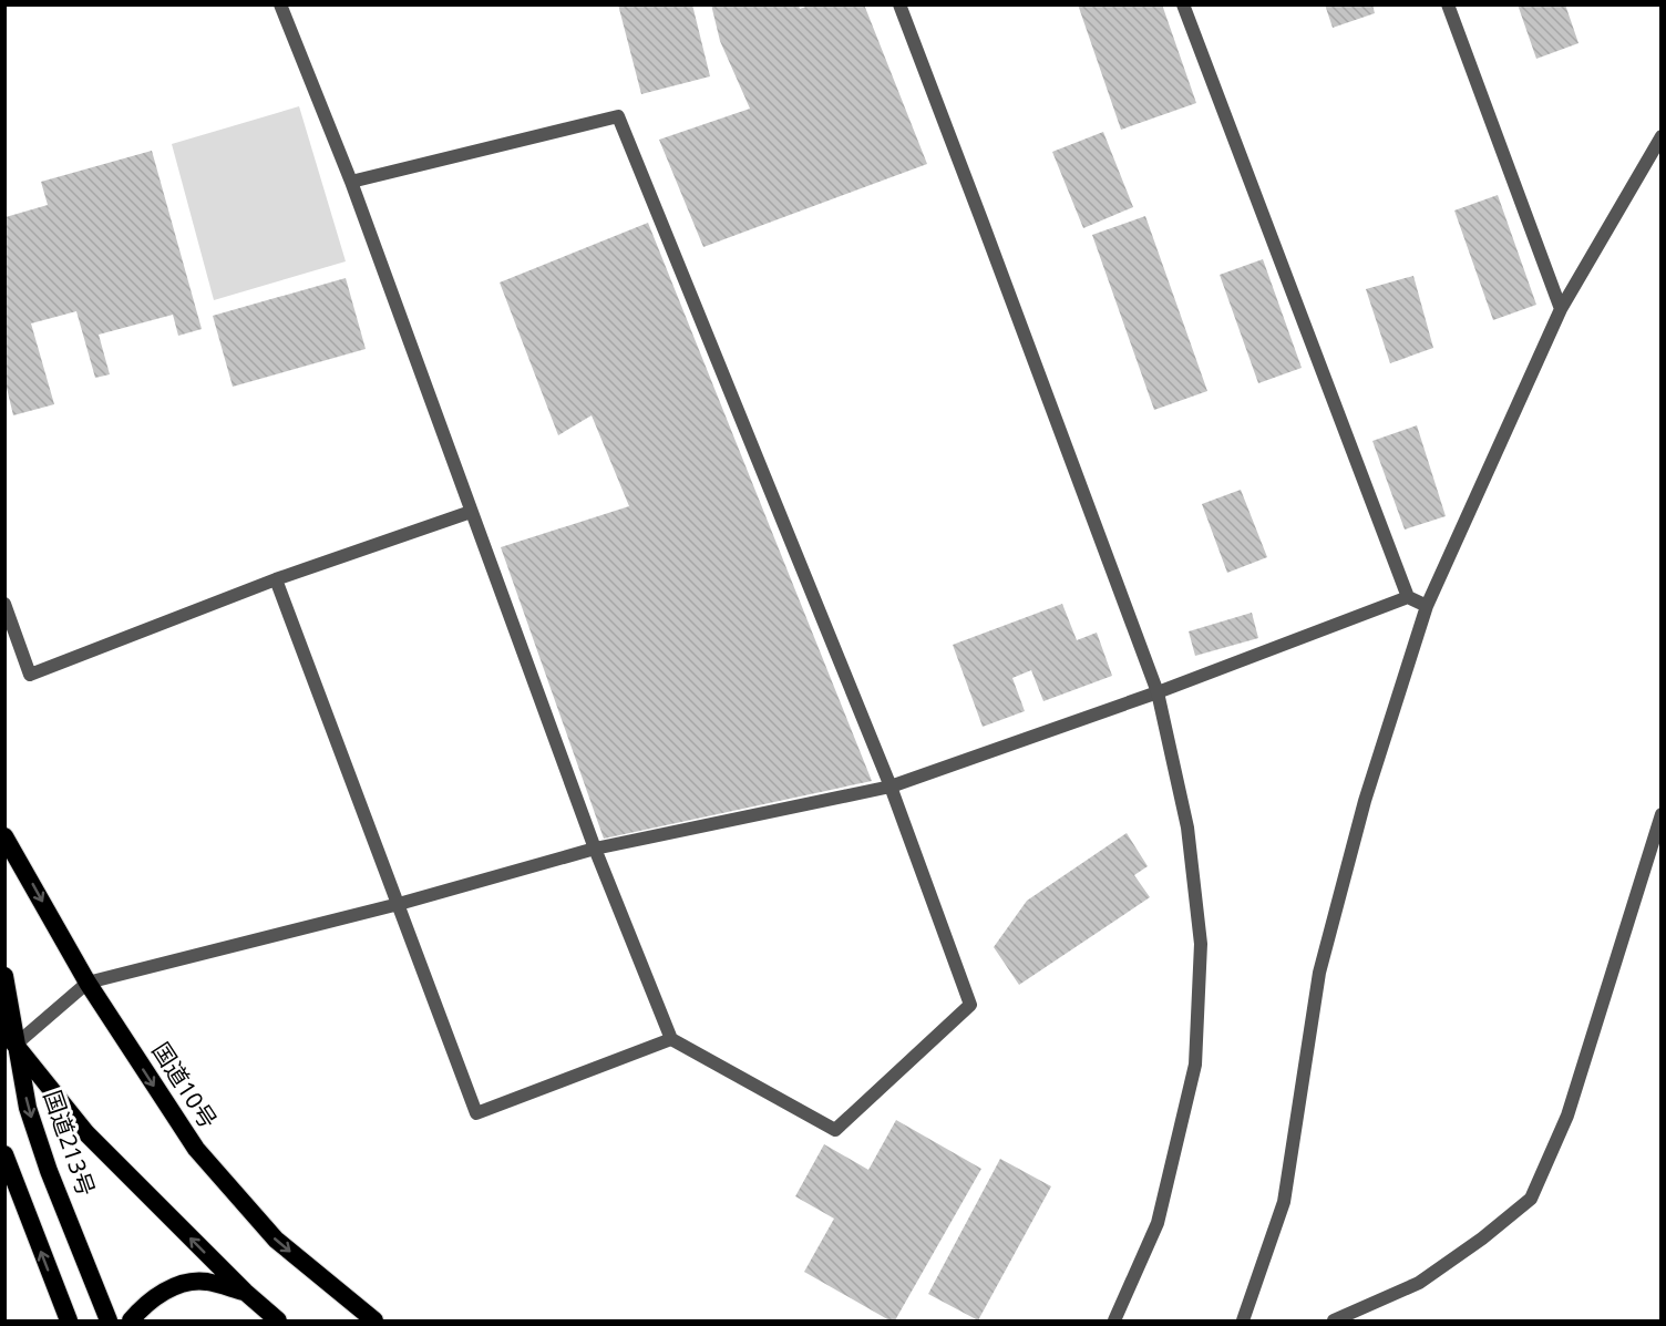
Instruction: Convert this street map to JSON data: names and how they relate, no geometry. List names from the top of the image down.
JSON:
{
  "streets": {
    "highway": ["国道10号", "国道213号"]
  }
}
